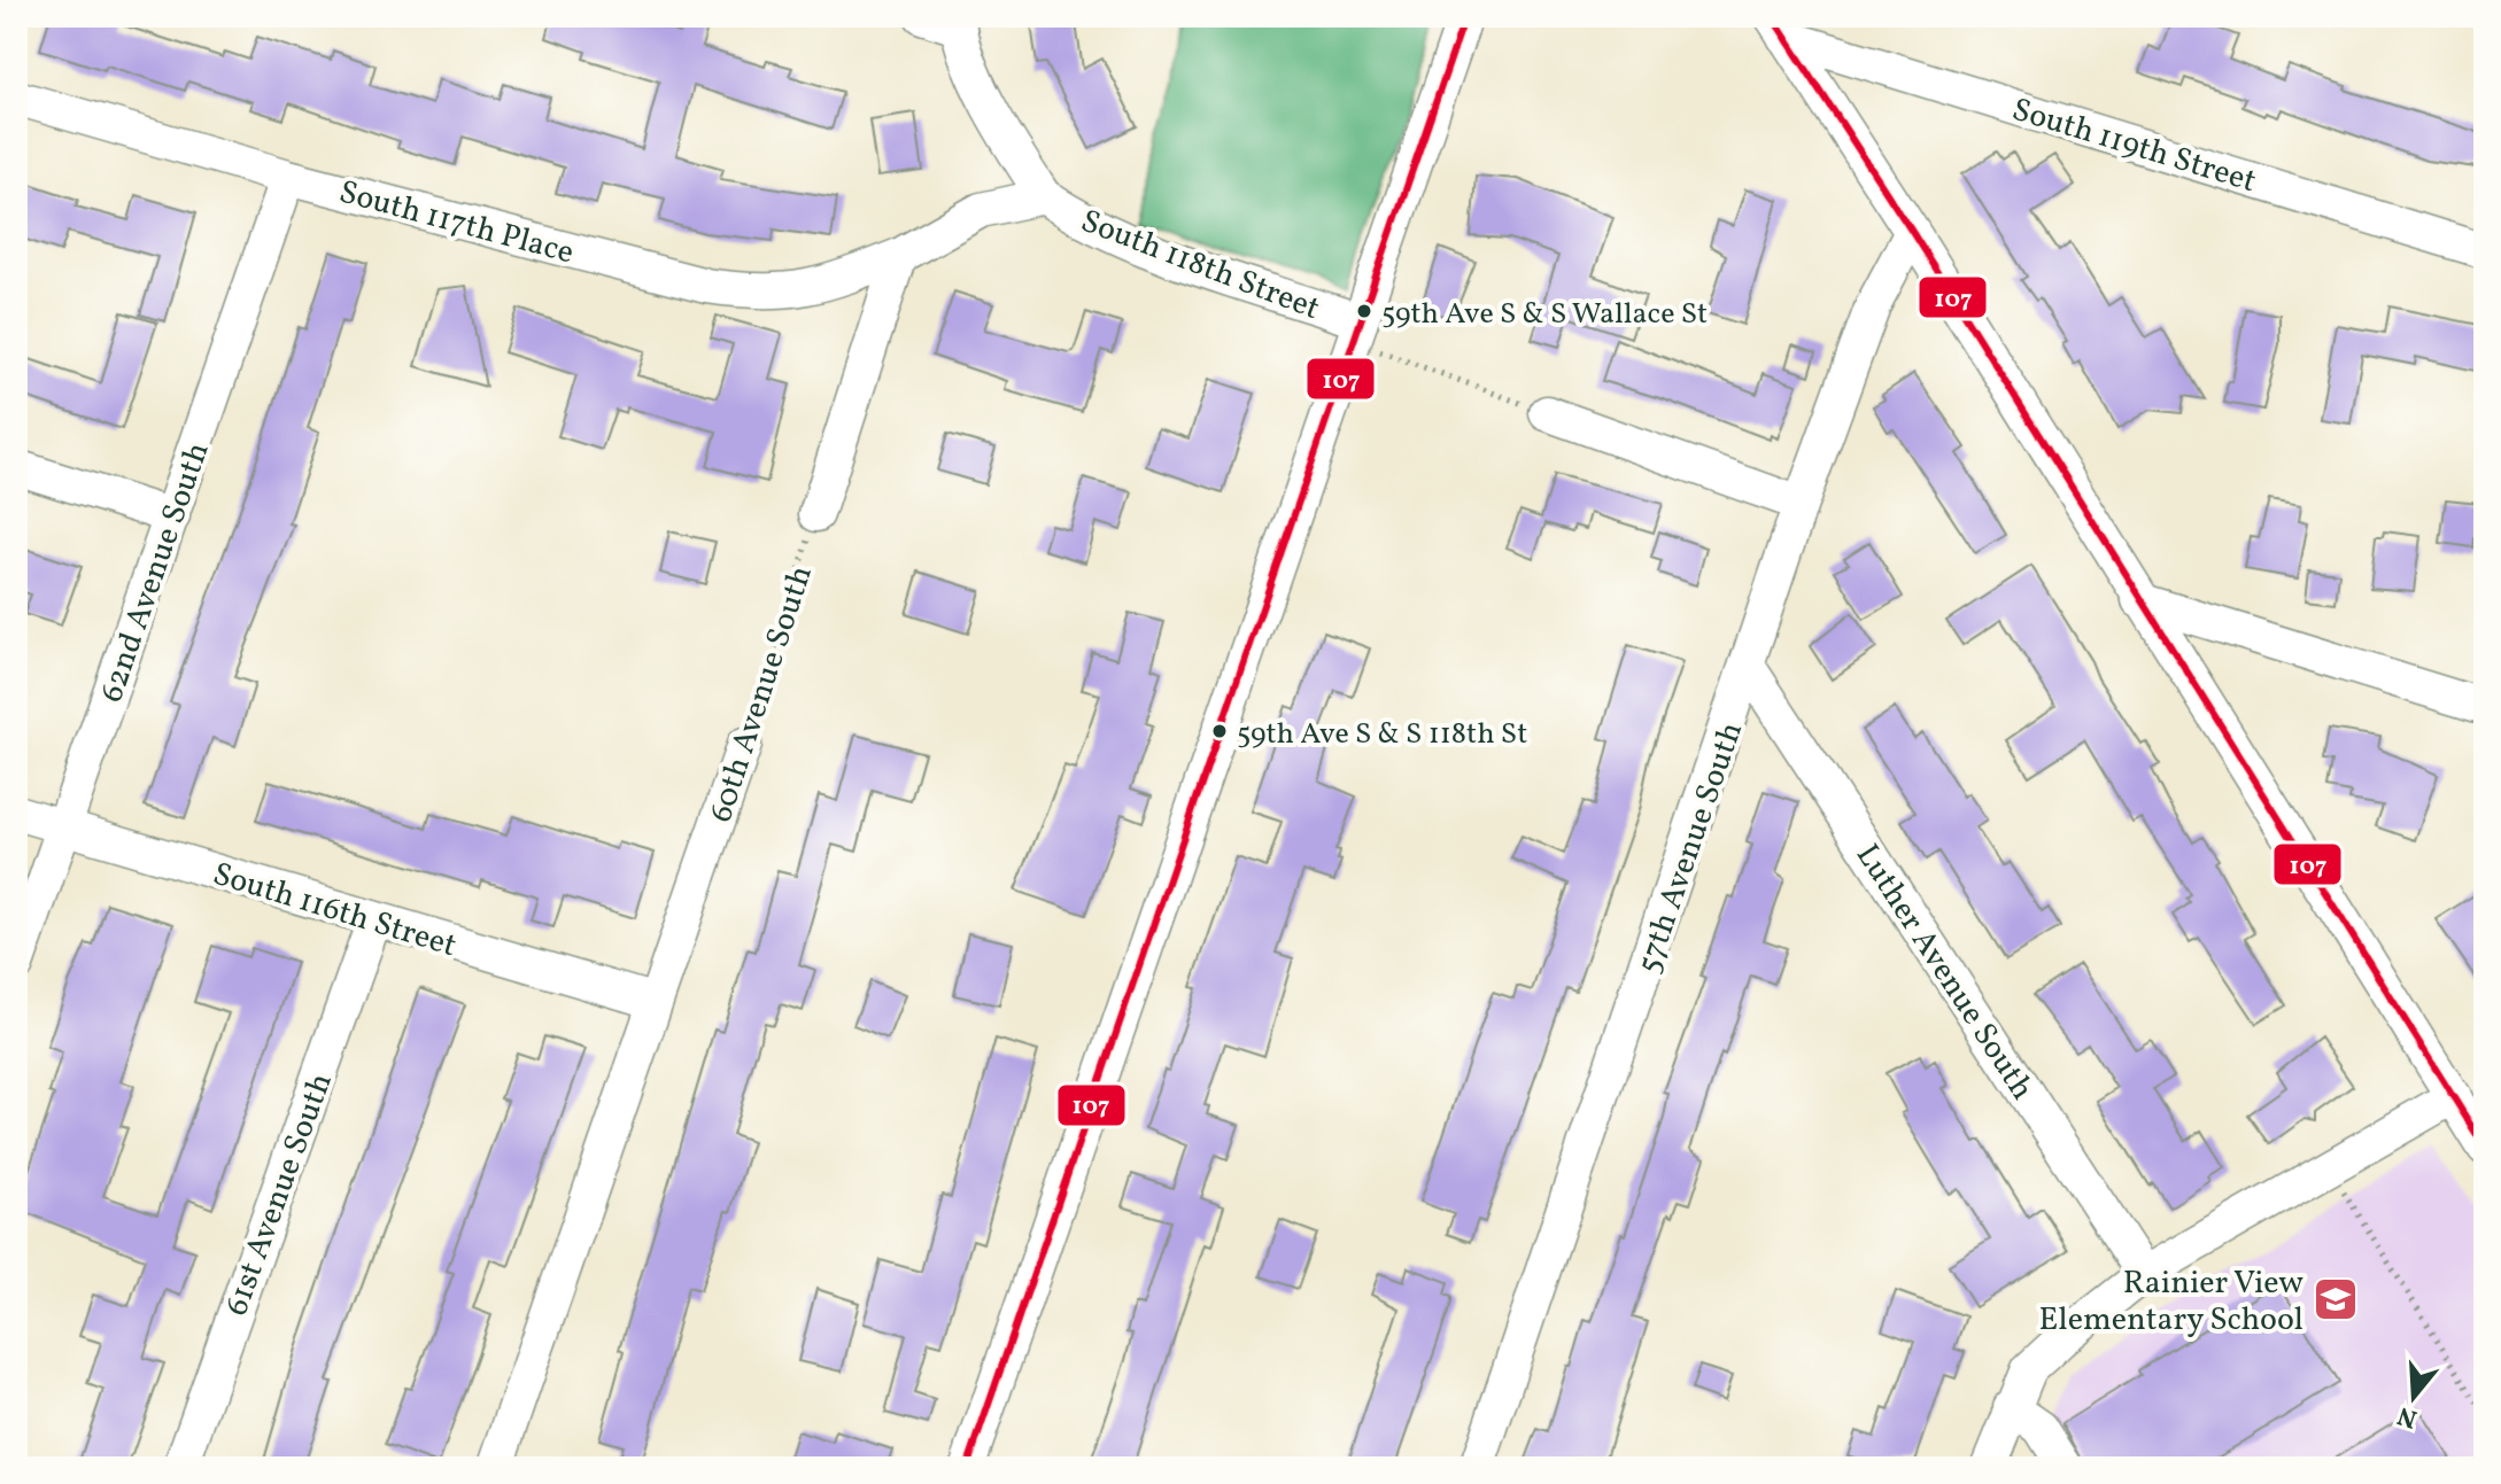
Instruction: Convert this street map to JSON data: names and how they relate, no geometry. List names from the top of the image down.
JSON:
{
  "streets": {
    "street": [
      "South 119th Street",
      "South 117th Place",
      "South 118th Street",
      "62nd Avenue South",
      "60th Avenue South",
      "57th Avenue South",
      "South 116th Street",
      "Luther Avenue South",
      "61st Avenue South"
    ]
  },
  "crossings": [
    ["South 117th Place", "62nd Avenue South"],
    ["62nd Avenue South", "South 116th Street"],
    ["60th Avenue South", "South 116th Street"],
    ["57th Avenue South", "Luther Avenue South"],
    ["South 116th Street", "61st Avenue South"]
  ],
  "places": {
    "other": ["59th Ave S & S Wallace St", "59th Ave S & S 118th St"],
    "school or university": ["Rainier View Elementary School"]
  },
  "lines": ["transit line 107"],
  "north": "bottom"
}
